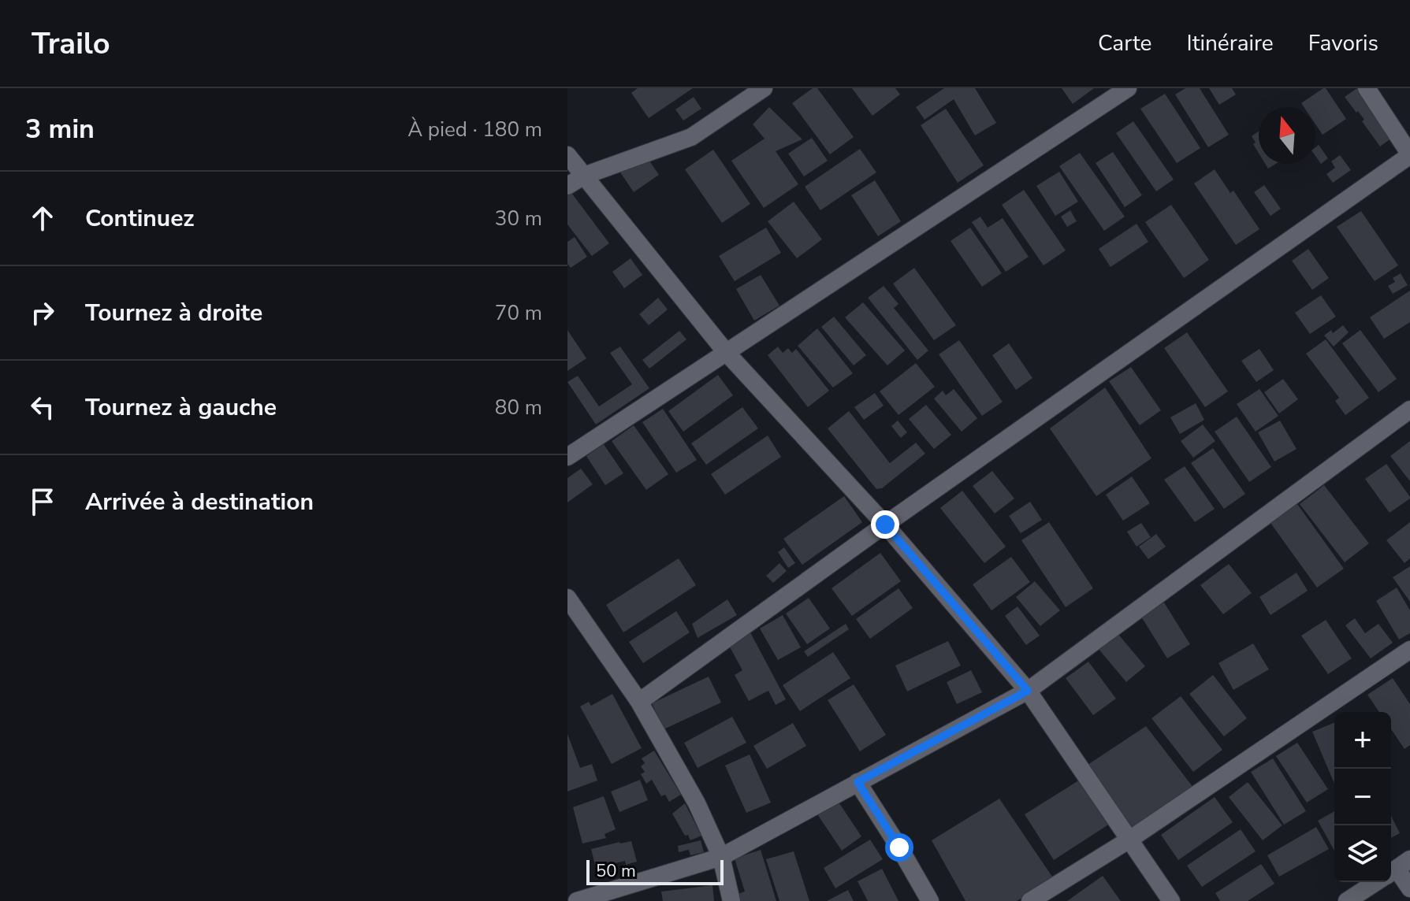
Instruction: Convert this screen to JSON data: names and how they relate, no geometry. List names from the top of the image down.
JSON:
{
  "scale_bar": "50 m",
  "north": "top",
  "page": {
    "header": "Trailo",
    "nav": ["Carte", "Itinéraire", "Favoris"],
    "heading": ["3 min", "À pied · 180 m"],
    "list": [
      ["Continuez", "30 m"],
      ["Tournez à droite", "70 m"],
      ["Tournez à gauche", "80 m"],
      "Arrivée à destination"
    ],
    "map_buttons": ["+", "−"],
    "scale": "50 m"
  }
}
